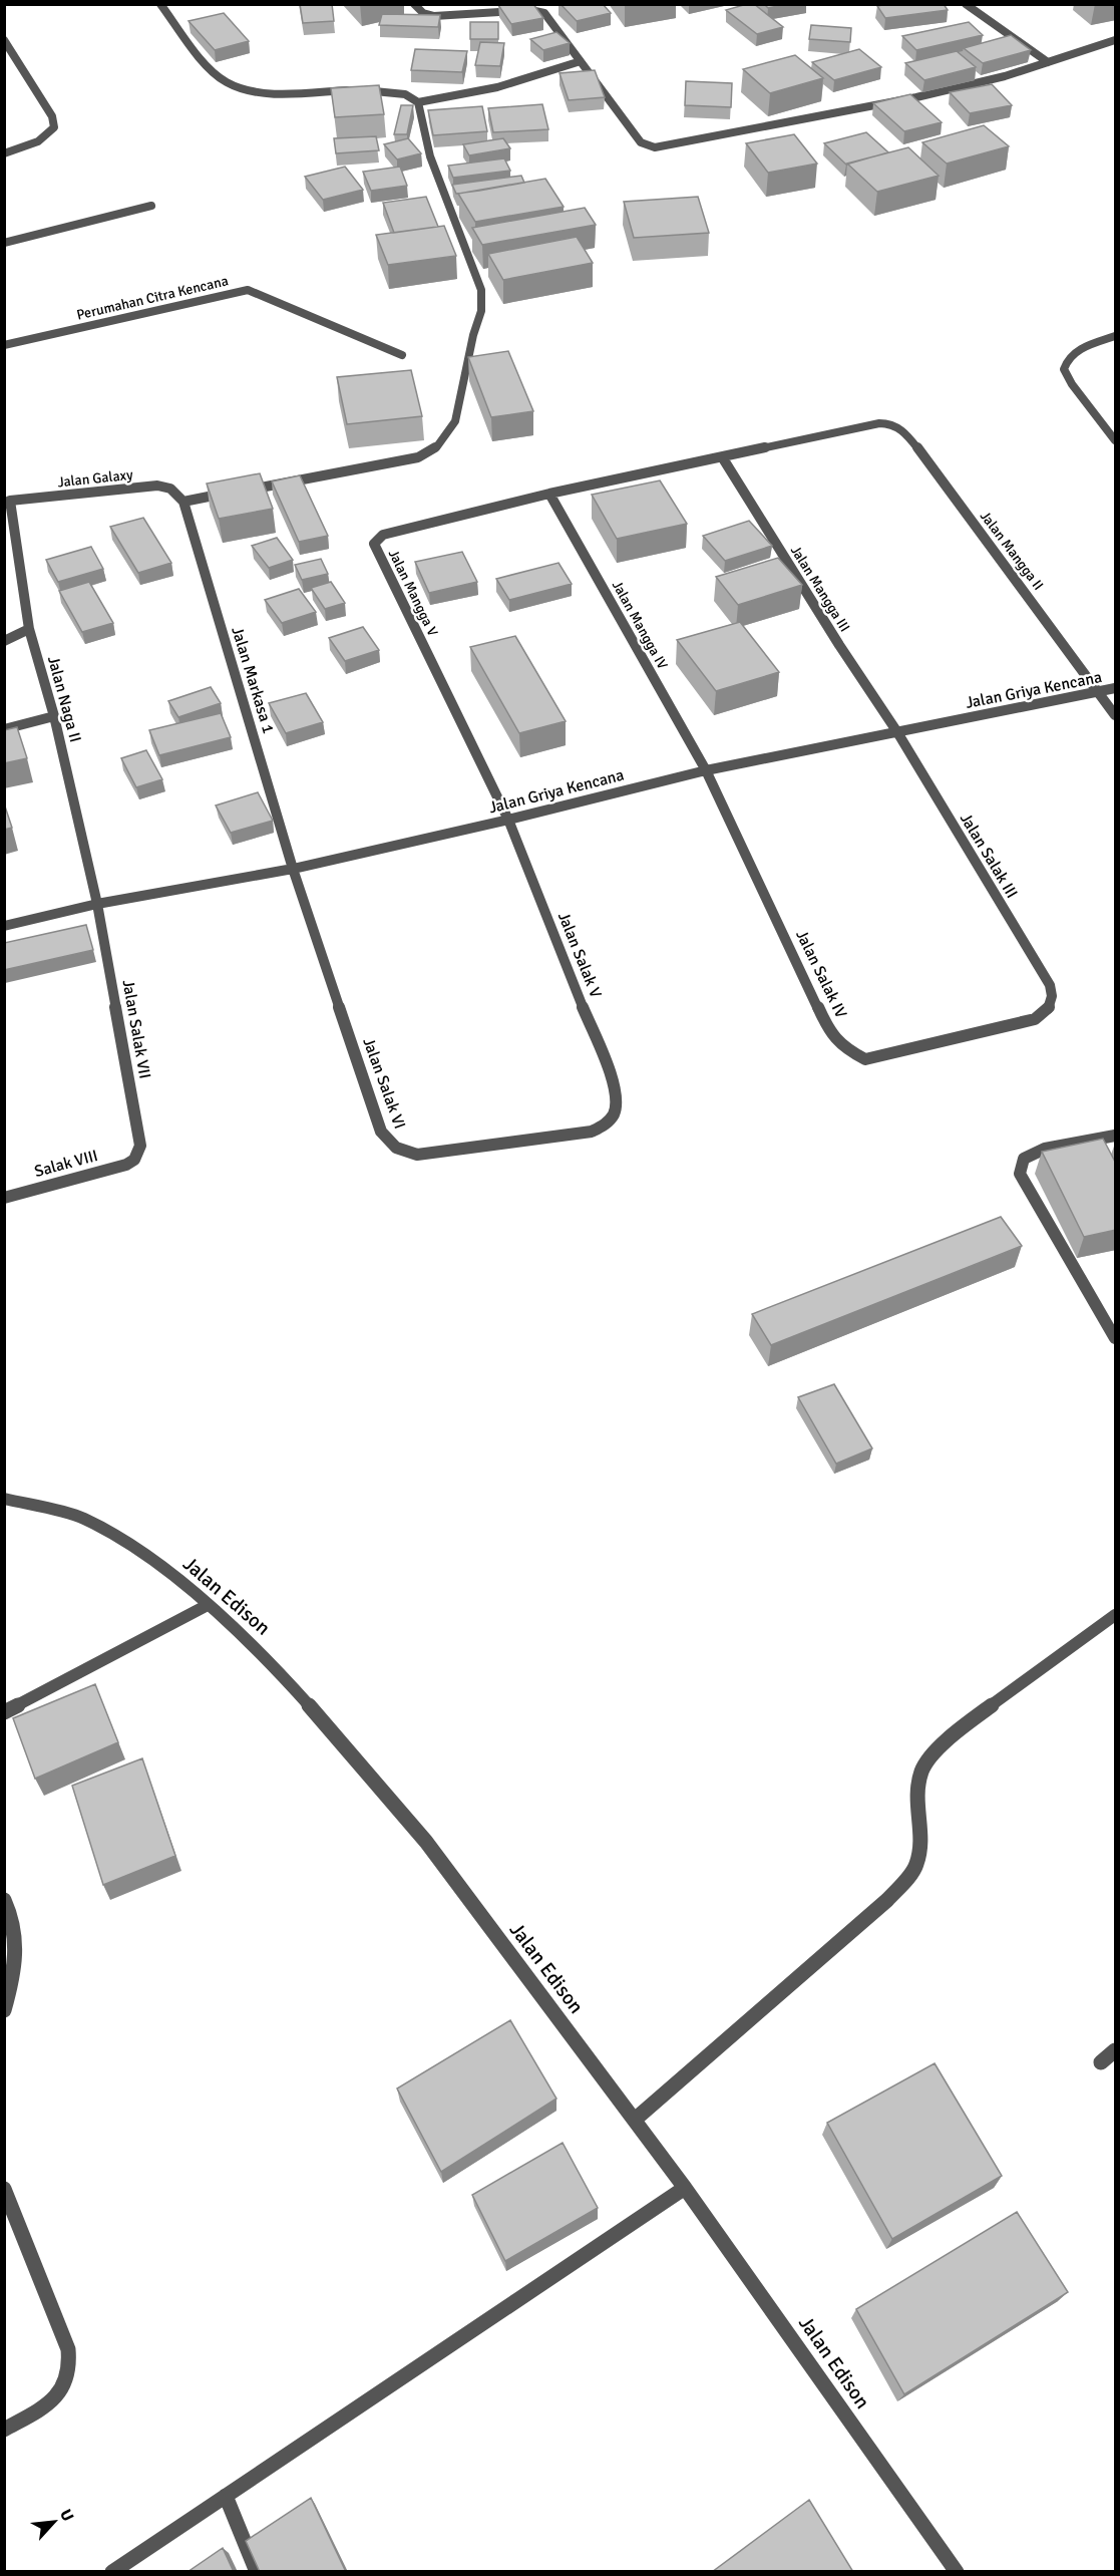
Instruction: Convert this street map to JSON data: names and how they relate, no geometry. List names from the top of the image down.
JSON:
{
  "streets": {
    "street": [
      "Perumahan Citra Kencana",
      "Jalan Galaxy",
      "Jalan Mangga II",
      "Jalan Mangga III",
      "Jalan Mangga V",
      "Jalan Mangga IV",
      "Jalan Markasa 1",
      "Jalan Griya Kencana",
      "Jalan Naga II",
      "Jalan Salak III",
      "Jalan Salak V",
      "Jalan Salak IV",
      "Jalan Salak VII",
      "Jalan Salak VI",
      "Salak VIII",
      "Jalan Edison"
    ]
  },
  "crossings": [
    ["Jalan Galaxy", "Jalan Markasa 1"],
    ["Jalan Galaxy", "Jalan Naga II"],
    ["Jalan Mangga II", "Jalan Mangga III"],
    ["Jalan Mangga II", "Jalan Griya Kencana"],
    ["Jalan Mangga III", "Jalan Griya Kencana"],
    ["Jalan Mangga III", "Jalan Salak III"],
    ["Jalan Mangga V", "Jalan Mangga IV"],
    ["Jalan Mangga V", "Jalan Griya Kencana"],
    ["Jalan Mangga V", "Jalan Salak V"],
    ["Jalan Mangga IV", "Jalan Griya Kencana"],
    ["Jalan Mangga IV", "Jalan Salak IV"],
    ["Jalan Markasa 1", "Jalan Griya Kencana"],
    ["Jalan Markasa 1", "Jalan Salak VI"],
    ["Jalan Griya Kencana", "Jalan Naga II"],
    ["Jalan Griya Kencana", "Jalan Salak III"],
    ["Jalan Griya Kencana", "Jalan Salak V"],
    ["Jalan Griya Kencana", "Jalan Salak IV"],
    ["Jalan Griya Kencana", "Jalan Salak VII"],
    ["Jalan Griya Kencana", "Jalan Salak VI"],
    ["Jalan Naga II", "Jalan Salak VII"],
    ["Jalan Salak III", "Jalan Salak IV"],
    ["Jalan Salak V", "Jalan Salak VI"],
    ["Jalan Salak VII", "Salak VIII"]
  ],
  "north": "top right"
}
